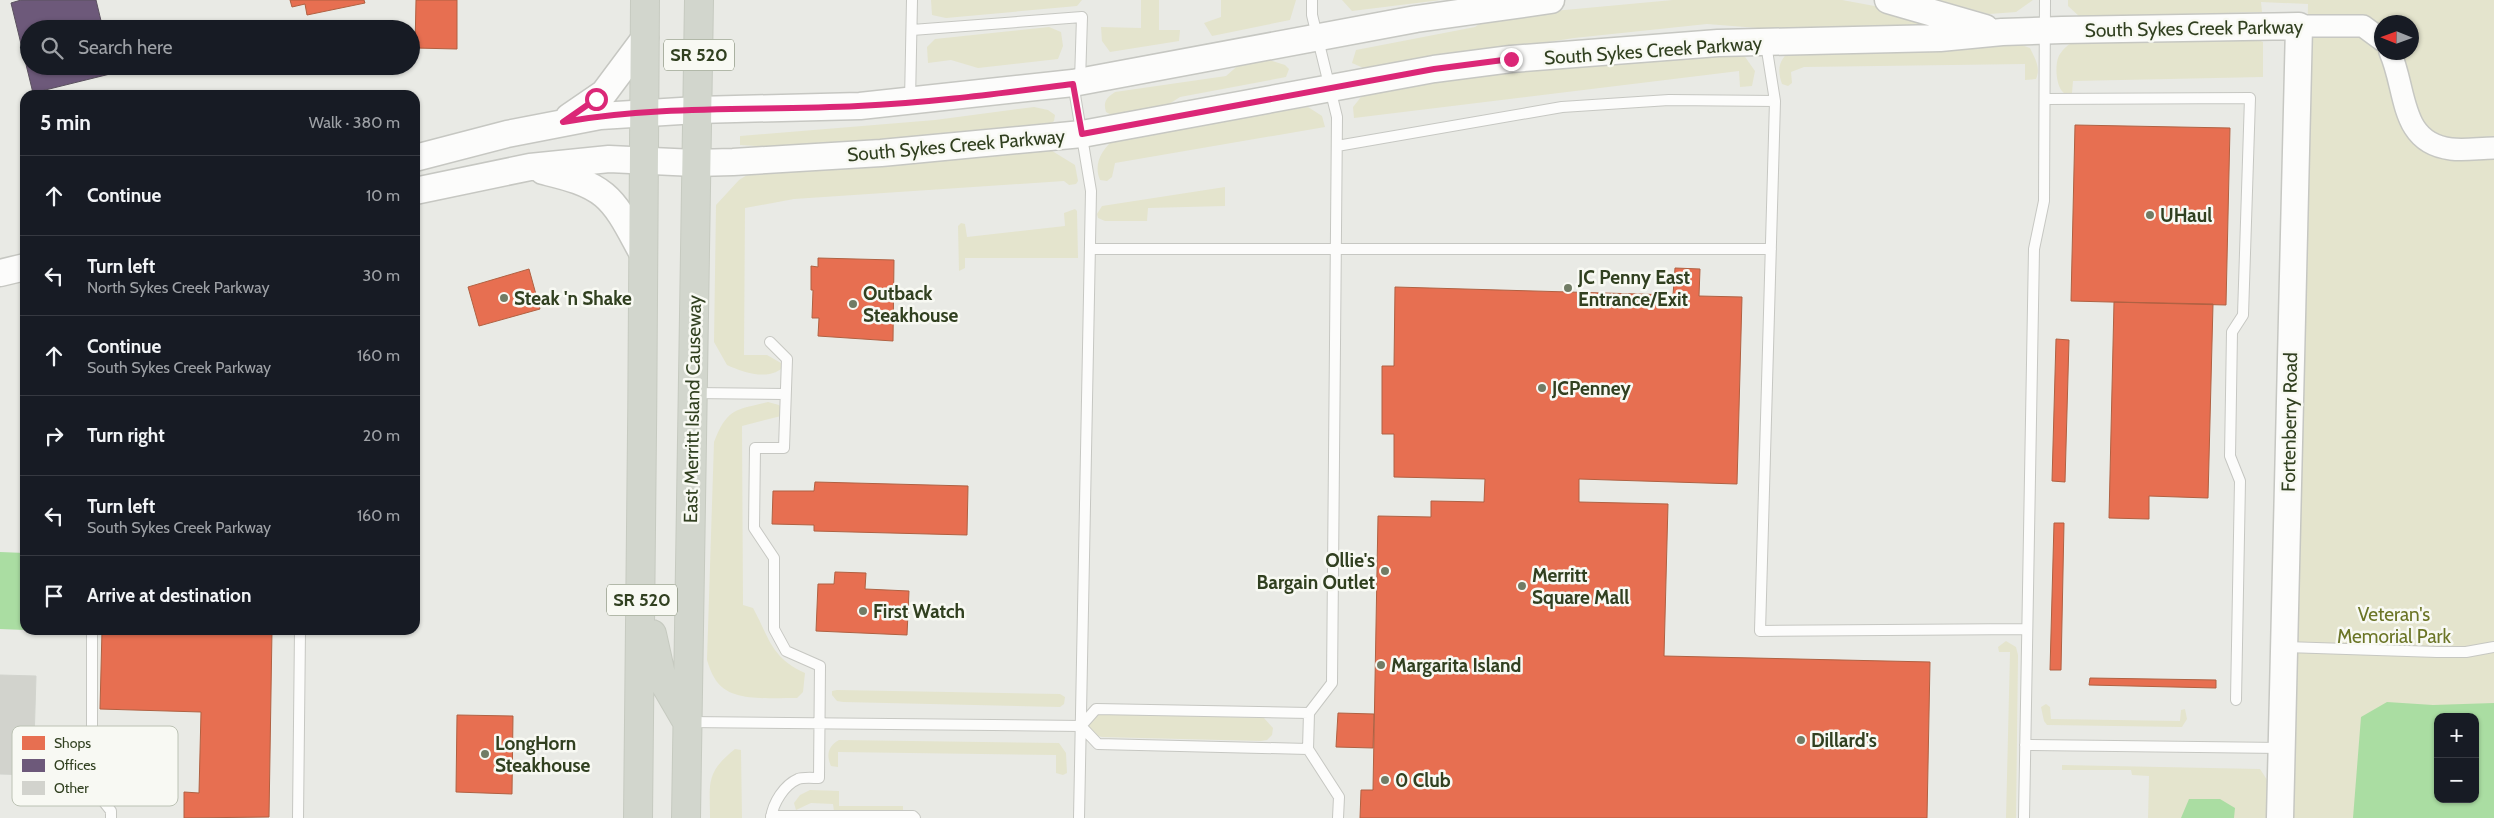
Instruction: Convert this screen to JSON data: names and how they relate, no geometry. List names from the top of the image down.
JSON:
{
  "streets": {
    "main road": ["SR 520", "East Merritt Island Causeway"],
    "street": ["South Sykes Creek Parkway", "Fortenberry Road"]
  },
  "crossings": [
    ["South Sykes Creek Parkway", "SR 520"],
    ["South Sykes Creek Parkway", "East Merritt Island Causeway"],
    ["South Sykes Creek Parkway", "Fortenberry Road"]
  ],
  "parks": ["Veteran's Memorial Park"],
  "places": [
    "UHaul",
    "JC Penny East Entrance/Exit",
    "Steak 'n Shake",
    "Outback Steakhouse",
    "JCPenney",
    "Ollie's Bargain Outlet",
    "Merritt Square Mall",
    "First Watch",
    "Margarita Island",
    "Dillard's",
    "LongHorn Steakhouse",
    "0 Club"
  ],
  "legend": ["Shops", "Offices", "Other"],
  "north": "left",
  "page": {
    "search": "Search here",
    "heading": ["5 min", "Walk · 380 m"],
    "list": [
      ["Continue", "10 m"],
      ["Turn left", "North Sykes Creek Parkway", "30 m"],
      ["Continue", "South Sykes Creek Parkway", "160 m"],
      ["Turn right", "20 m"],
      ["Turn left", "South Sykes Creek Parkway", "160 m"],
      "Arrive at destination"
    ],
    "map_buttons": ["+", "−"]
  }
}
